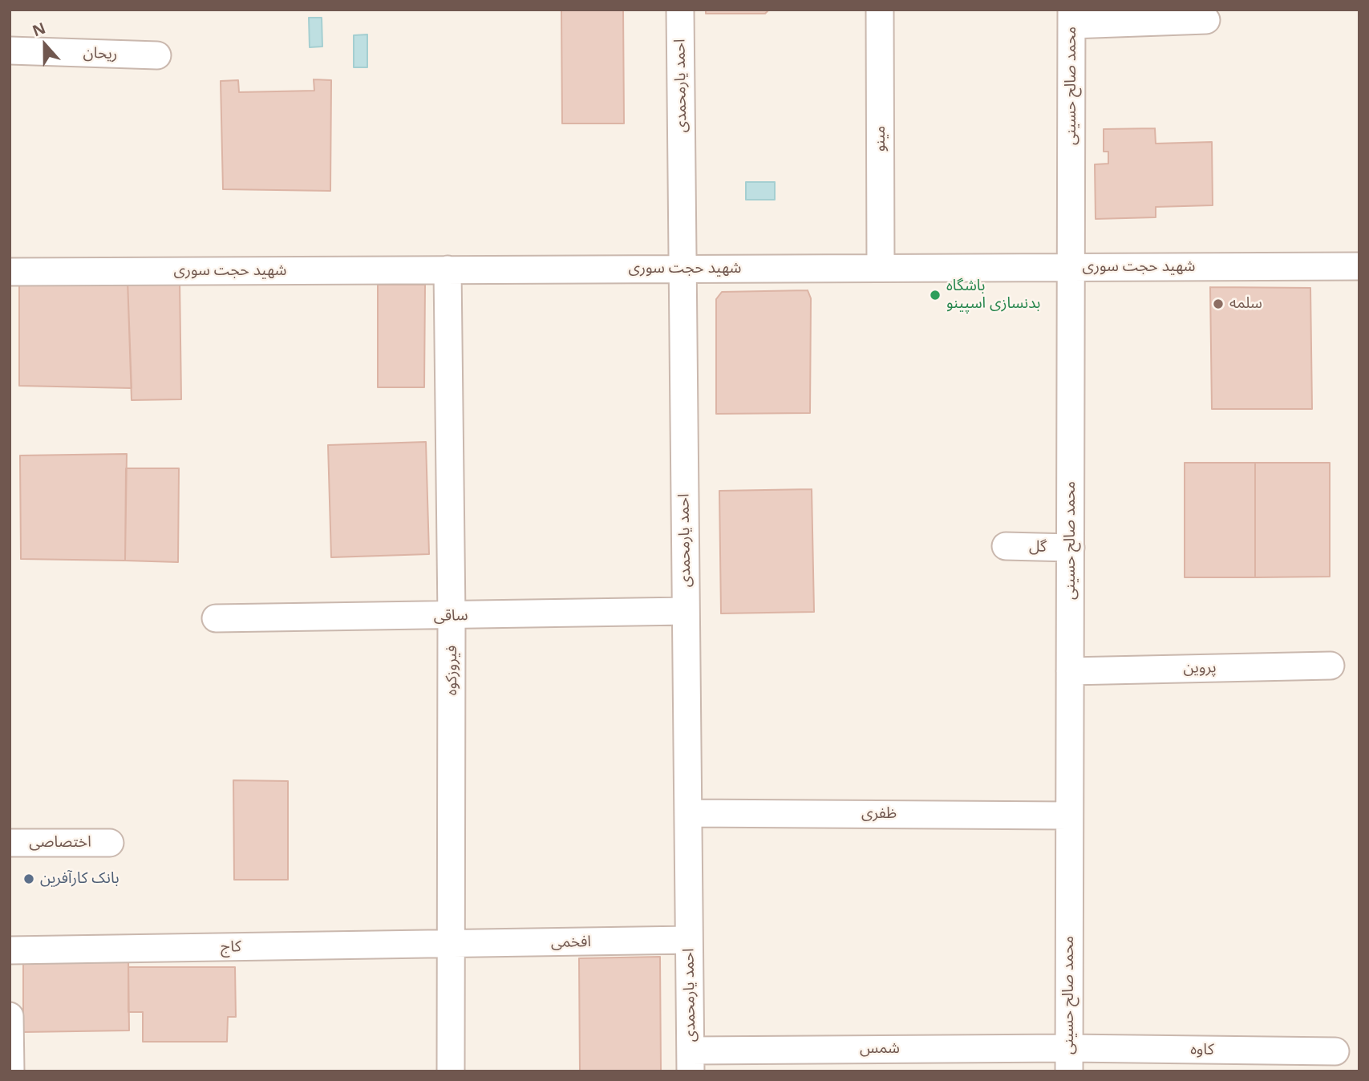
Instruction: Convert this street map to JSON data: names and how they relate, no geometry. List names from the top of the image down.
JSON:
{
  "streets": {
    "street": [
      "ریحان",
      "احمد یارمحمدی",
      "محمد صالح حسینی",
      "مینو",
      "شهید حجت سوری",
      "گل",
      "ساقی",
      "پروین",
      "فیروزکوه",
      "ظفری",
      "اختصاصی",
      "افخمی",
      "کاج",
      "شمس",
      "کاوه"
    ]
  },
  "crossings": [
    ["احمد یارمحمدی", "شهید حجت سوری"],
    ["احمد یارمحمدی", "ساقی"],
    ["احمد یارمحمدی", "ظفری"],
    ["احمد یارمحمدی", "افخمی"],
    ["احمد یارمحمدی", "شمس"],
    ["محمد صالح حسینی", "شهید حجت سوری"],
    ["محمد صالح حسینی", "گل"],
    ["محمد صالح حسینی", "پروین"],
    ["محمد صالح حسینی", "ظفری"],
    ["محمد صالح حسینی", "شمس"],
    ["محمد صالح حسینی", "کاوه"],
    ["مینو", "شهید حجت سوری"],
    ["شهید حجت سوری", "فیروزکوه"],
    ["ساقی", "فیروزکوه"],
    ["فیروزکوه", "افخمی"],
    ["فیروزکوه", "کاج"],
    ["افخمی", "کاج"],
    ["شمس", "کاوه"]
  ],
  "places": ["باشگاه بدنسازی اسپینو", "سلمه", "بانک کارآفرین"],
  "north": "top"
}
